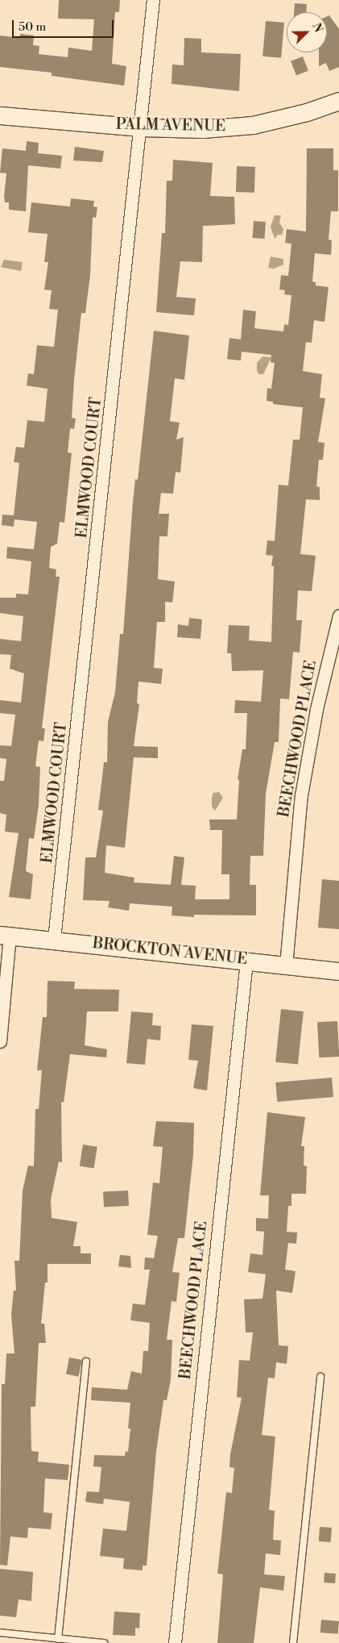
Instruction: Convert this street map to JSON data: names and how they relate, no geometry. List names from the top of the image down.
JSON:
{
  "streets": {
    "street": [
      "PALM AVENUE",
      "ELMWOOD COURT",
      "BEECHWOOD PLACE",
      "BROCKTON AVENUE"
    ]
  },
  "crossings": [
    ["PALM AVENUE", "ELMWOOD COURT"],
    ["ELMWOOD COURT", "BROCKTON AVENUE"],
    ["BEECHWOOD PLACE", "BROCKTON AVENUE"]
  ],
  "scale_bar": "50 m",
  "north": "top right"
}
